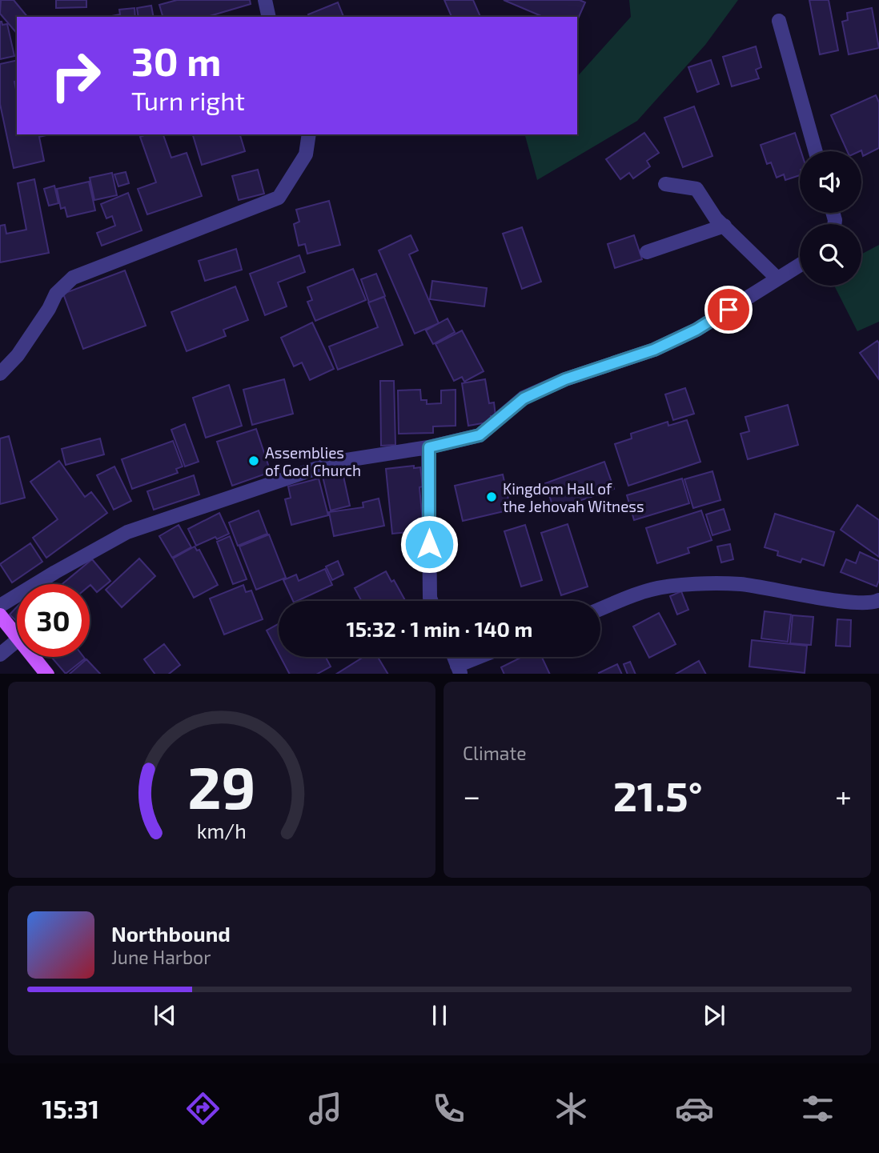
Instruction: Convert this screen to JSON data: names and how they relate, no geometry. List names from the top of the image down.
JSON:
{
  "places": ["Assemblies of God Church", "Kingdom Hall of the Jehovah Witness"],
  "page": {
    "turn": ["30 m", "Turn right"],
    "limit": "30",
    "trip": "15:32 · 1 min · 140 m",
    "tile": "Climate",
    "heat": ["−", "21.5°", "+"],
    "song": ["Northbound", "June Harbor"],
    "tabs": "15:31",
    "gauge": ["29", "km/h"]
  }
}
